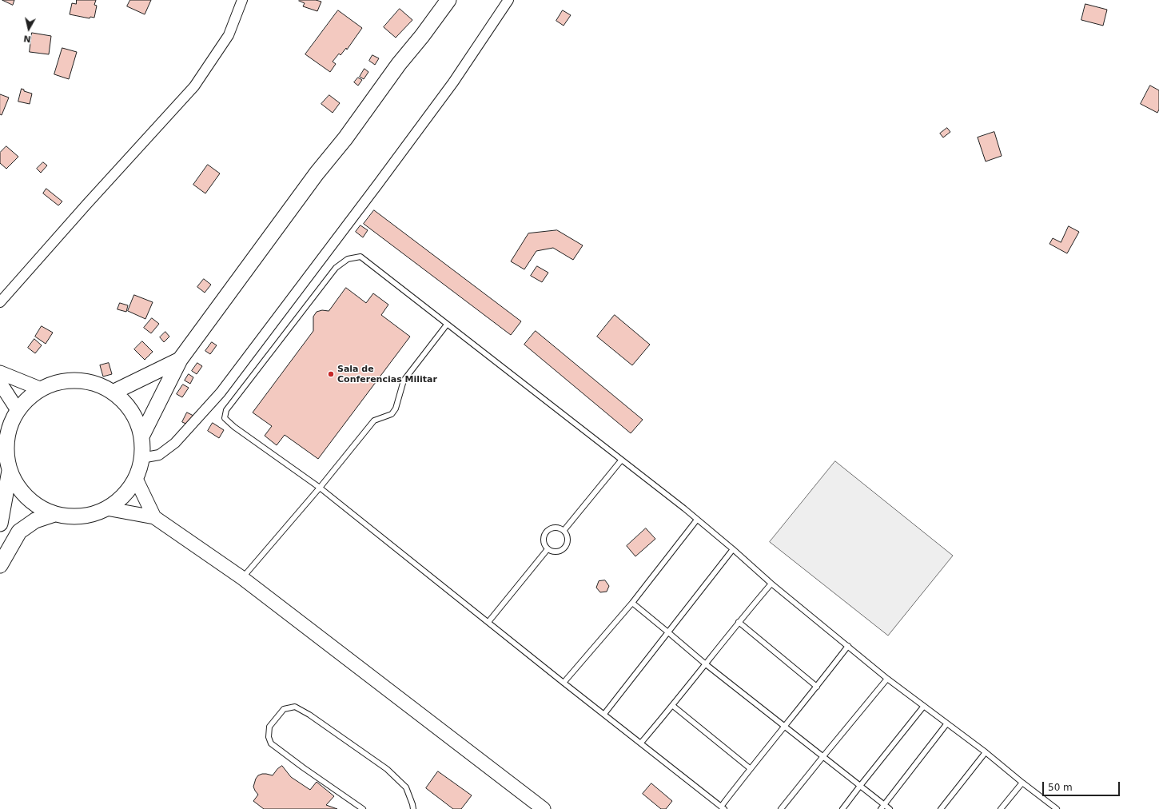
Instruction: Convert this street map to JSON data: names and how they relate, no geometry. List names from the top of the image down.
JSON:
{
  "places": ["Sala de Conferencias Militar"],
  "scale_bar": "50 m",
  "north": "bottom"
}
